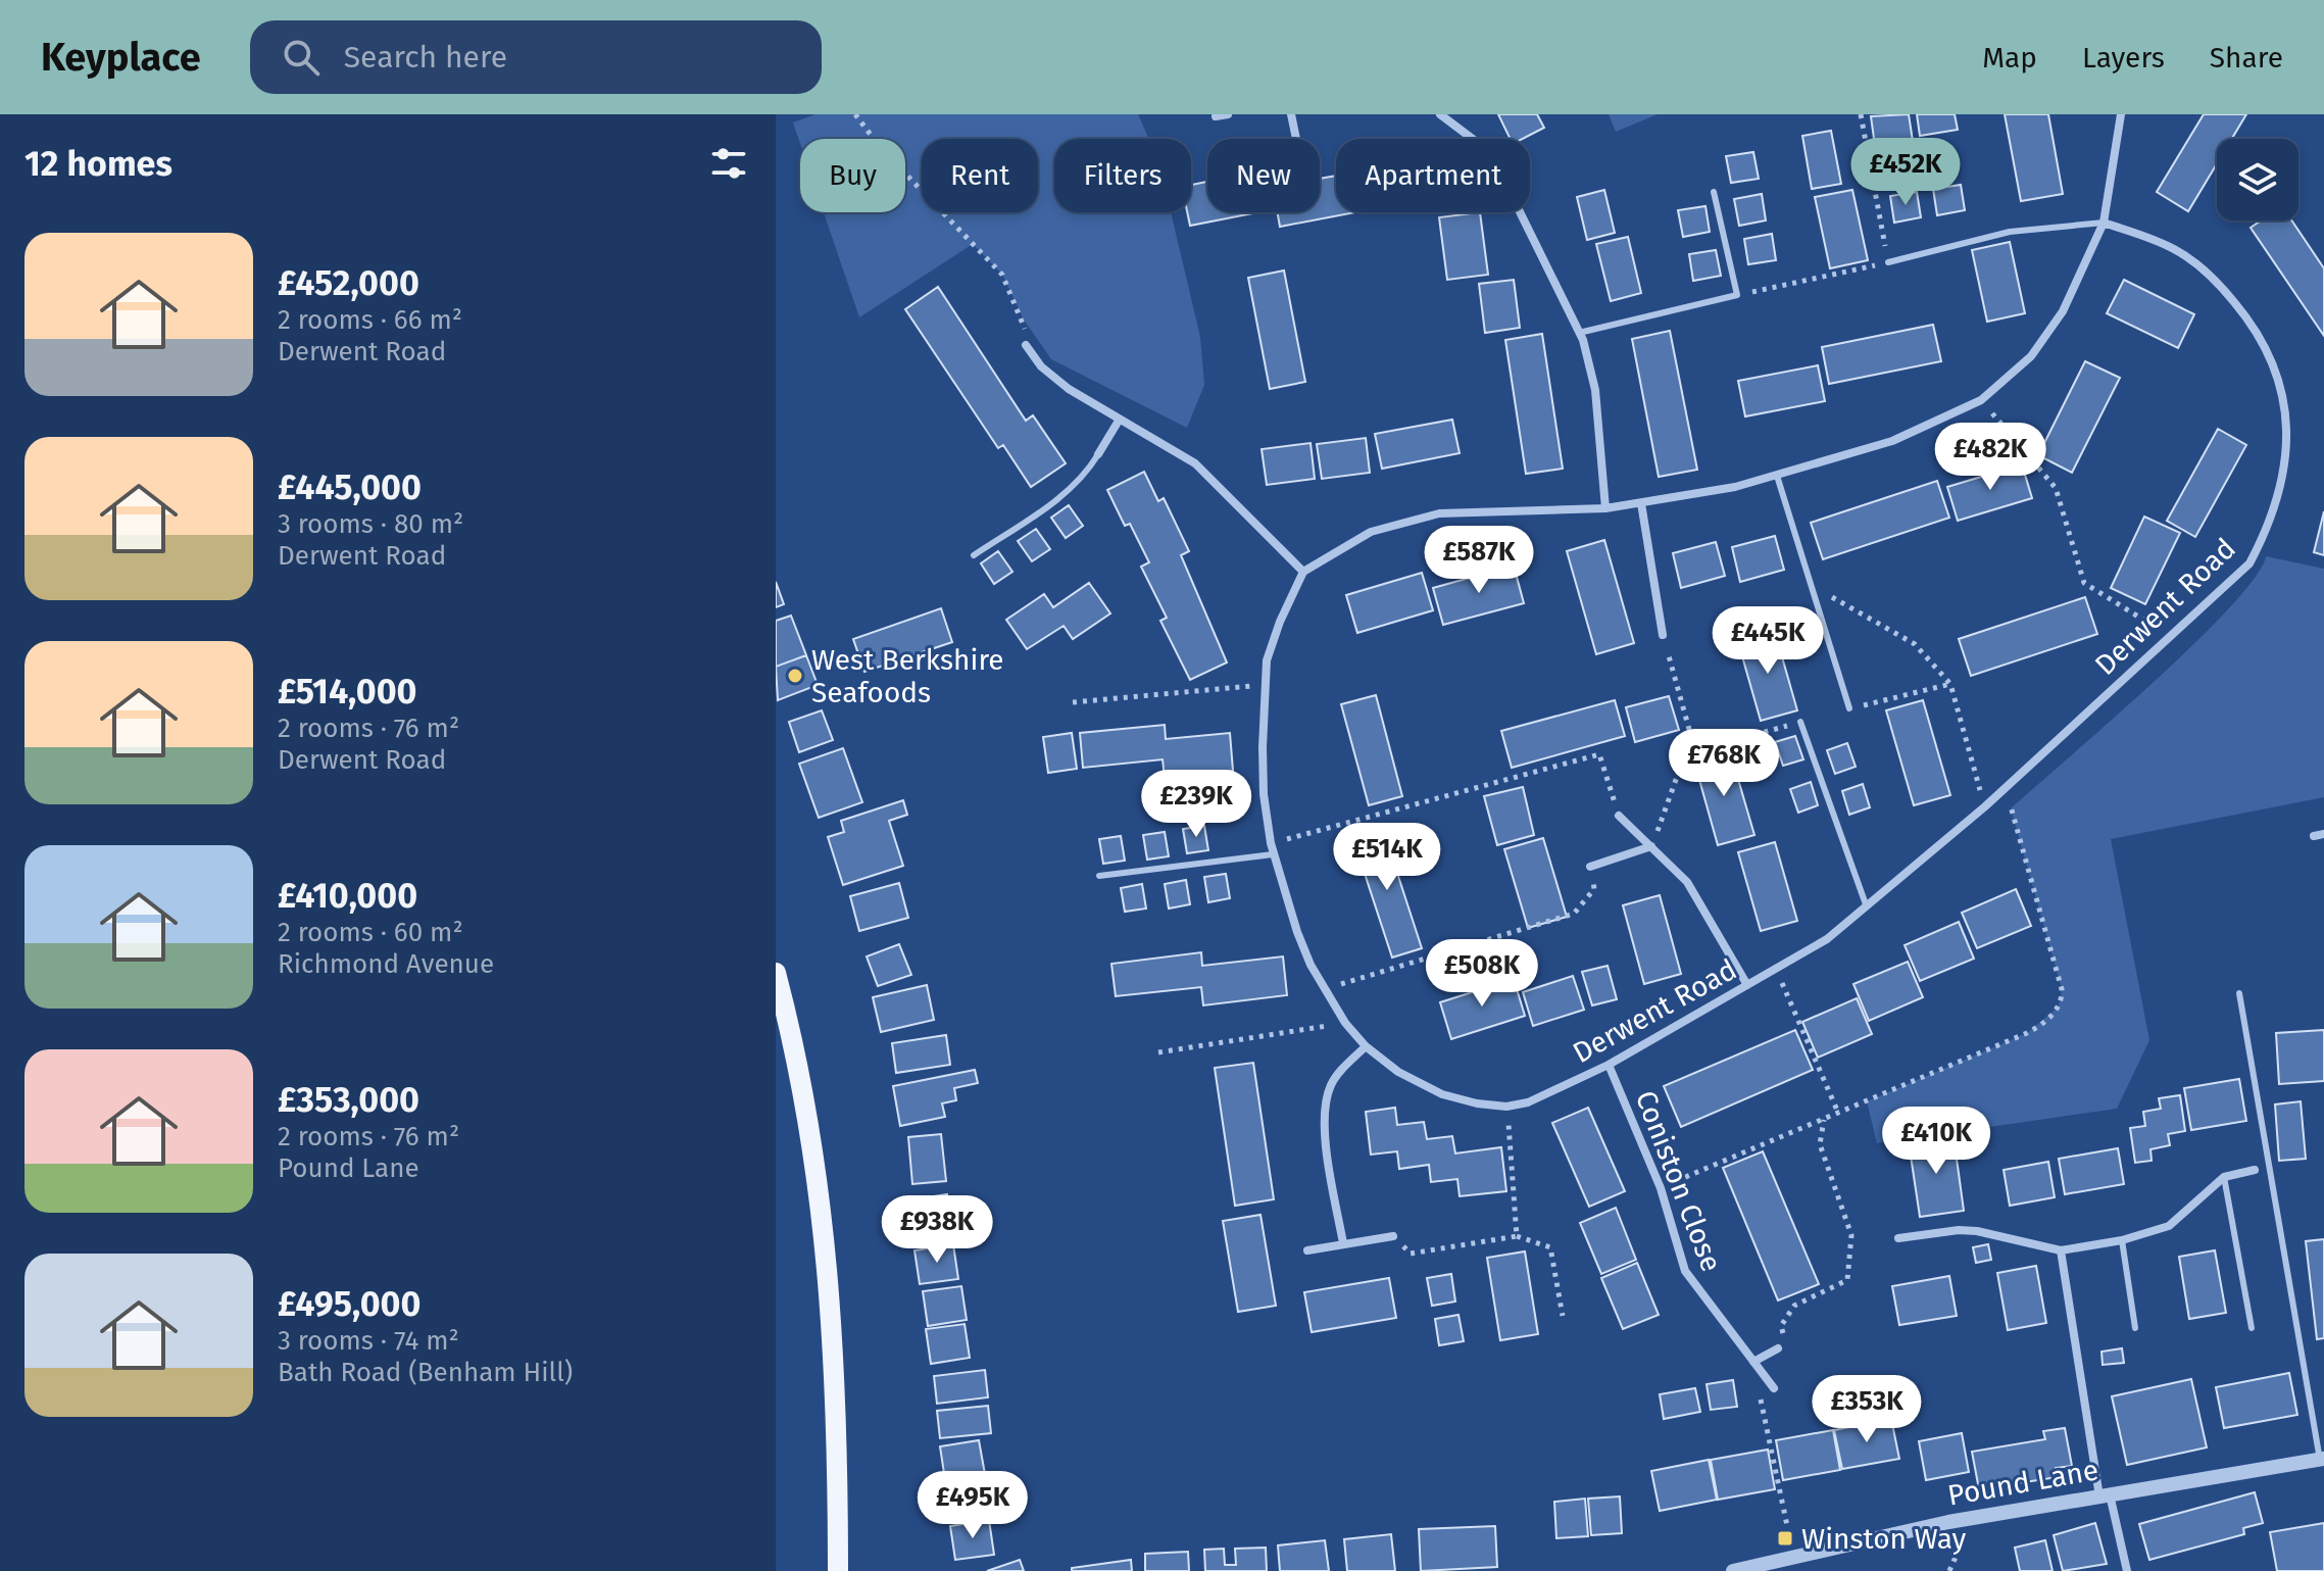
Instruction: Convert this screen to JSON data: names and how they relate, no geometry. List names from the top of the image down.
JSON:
{
  "streets": {
    "street": ["Derwent Road", "Coniston Close", "Pound Lane"]
  },
  "crossings": [
    ["Derwent Road", "Coniston Close"]
  ],
  "places": {
    "other": ["West Berkshire Seafoods"],
    "transit": ["Winston Way"]
  },
  "page": {
    "header": "Keyplace",
    "search": "Search here",
    "nav": ["Map", "Layers", "Share"],
    "heading": "12 homes",
    "price": [
      "£452K",
      "£482K",
      "£587K",
      "£445K",
      "£768K",
      "£239K",
      "£514K",
      "£508K",
      "£410K",
      "£938K",
      "£353K",
      "£495K"
    ],
    "chip": [
      "Buy",
      "Rent",
      "Filters",
      "New",
      "Apartment"
    ],
    "list": [
      {
        "name": "£452,000",
        "note": "2 rooms · 66 m² · Derwent Road"
      },
      {
        "name": "£445,000",
        "note": "3 rooms · 80 m² · Derwent Road"
      },
      {
        "name": "£514,000",
        "note": "2 rooms · 76 m² · Derwent Road"
      },
      {
        "name": "£410,000",
        "note": "2 rooms · 60 m² · Richmond Avenue"
      },
      {
        "name": "£353,000",
        "note": "2 rooms · 76 m² · Pound Lane"
      },
      {
        "name": "£495,000",
        "note": "3 rooms · 74 m² · Bath Road (Benham Hill)"
      }
    ]
  }
}
